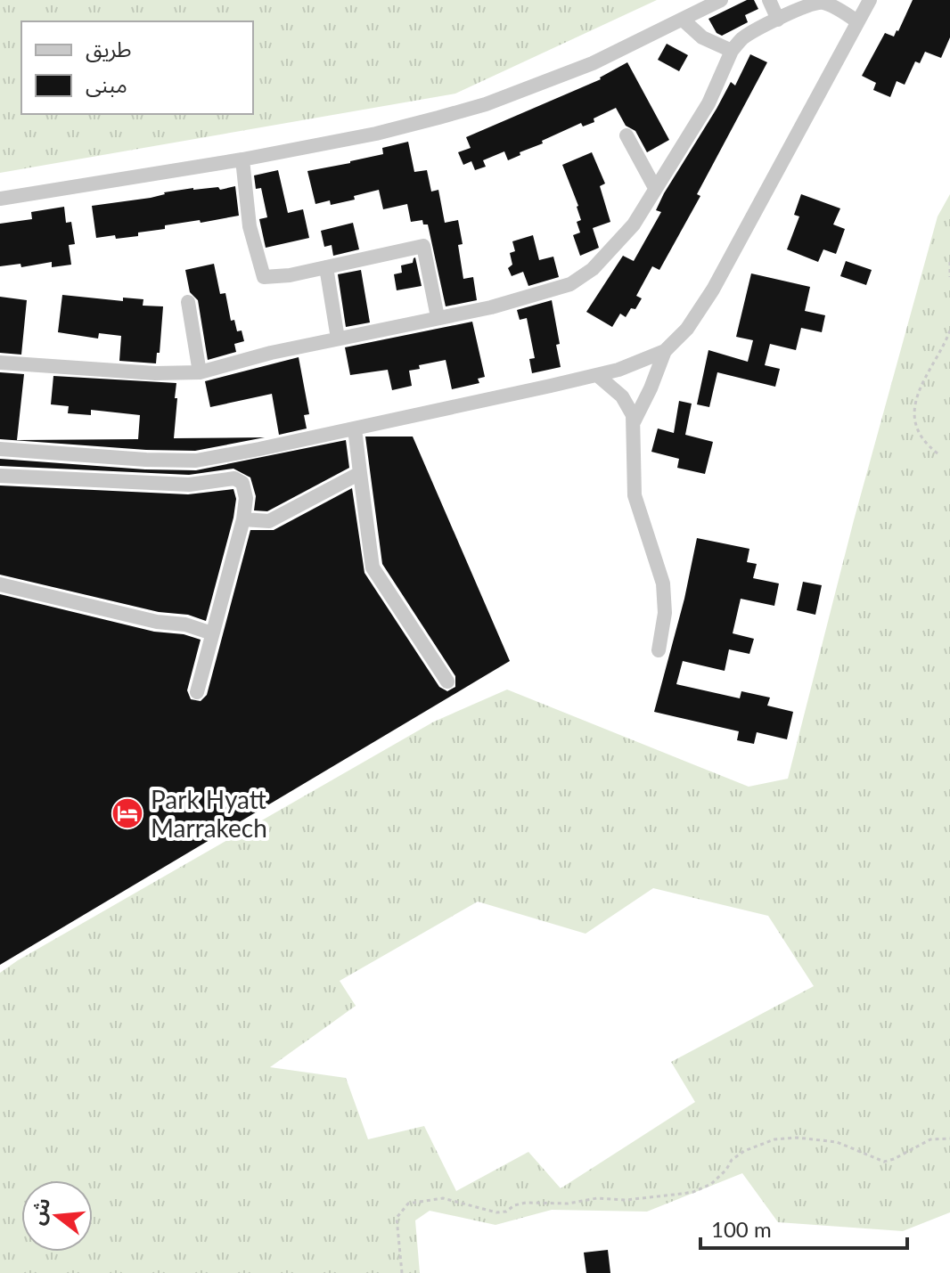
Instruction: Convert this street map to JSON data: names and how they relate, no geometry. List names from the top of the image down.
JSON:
{
  "places": {
    "hotel": ["Park Hyatt Marrakech"]
  },
  "legend": ["طريق", "مبنى"],
  "scale_bar": "100 m",
  "north": "left"
}
